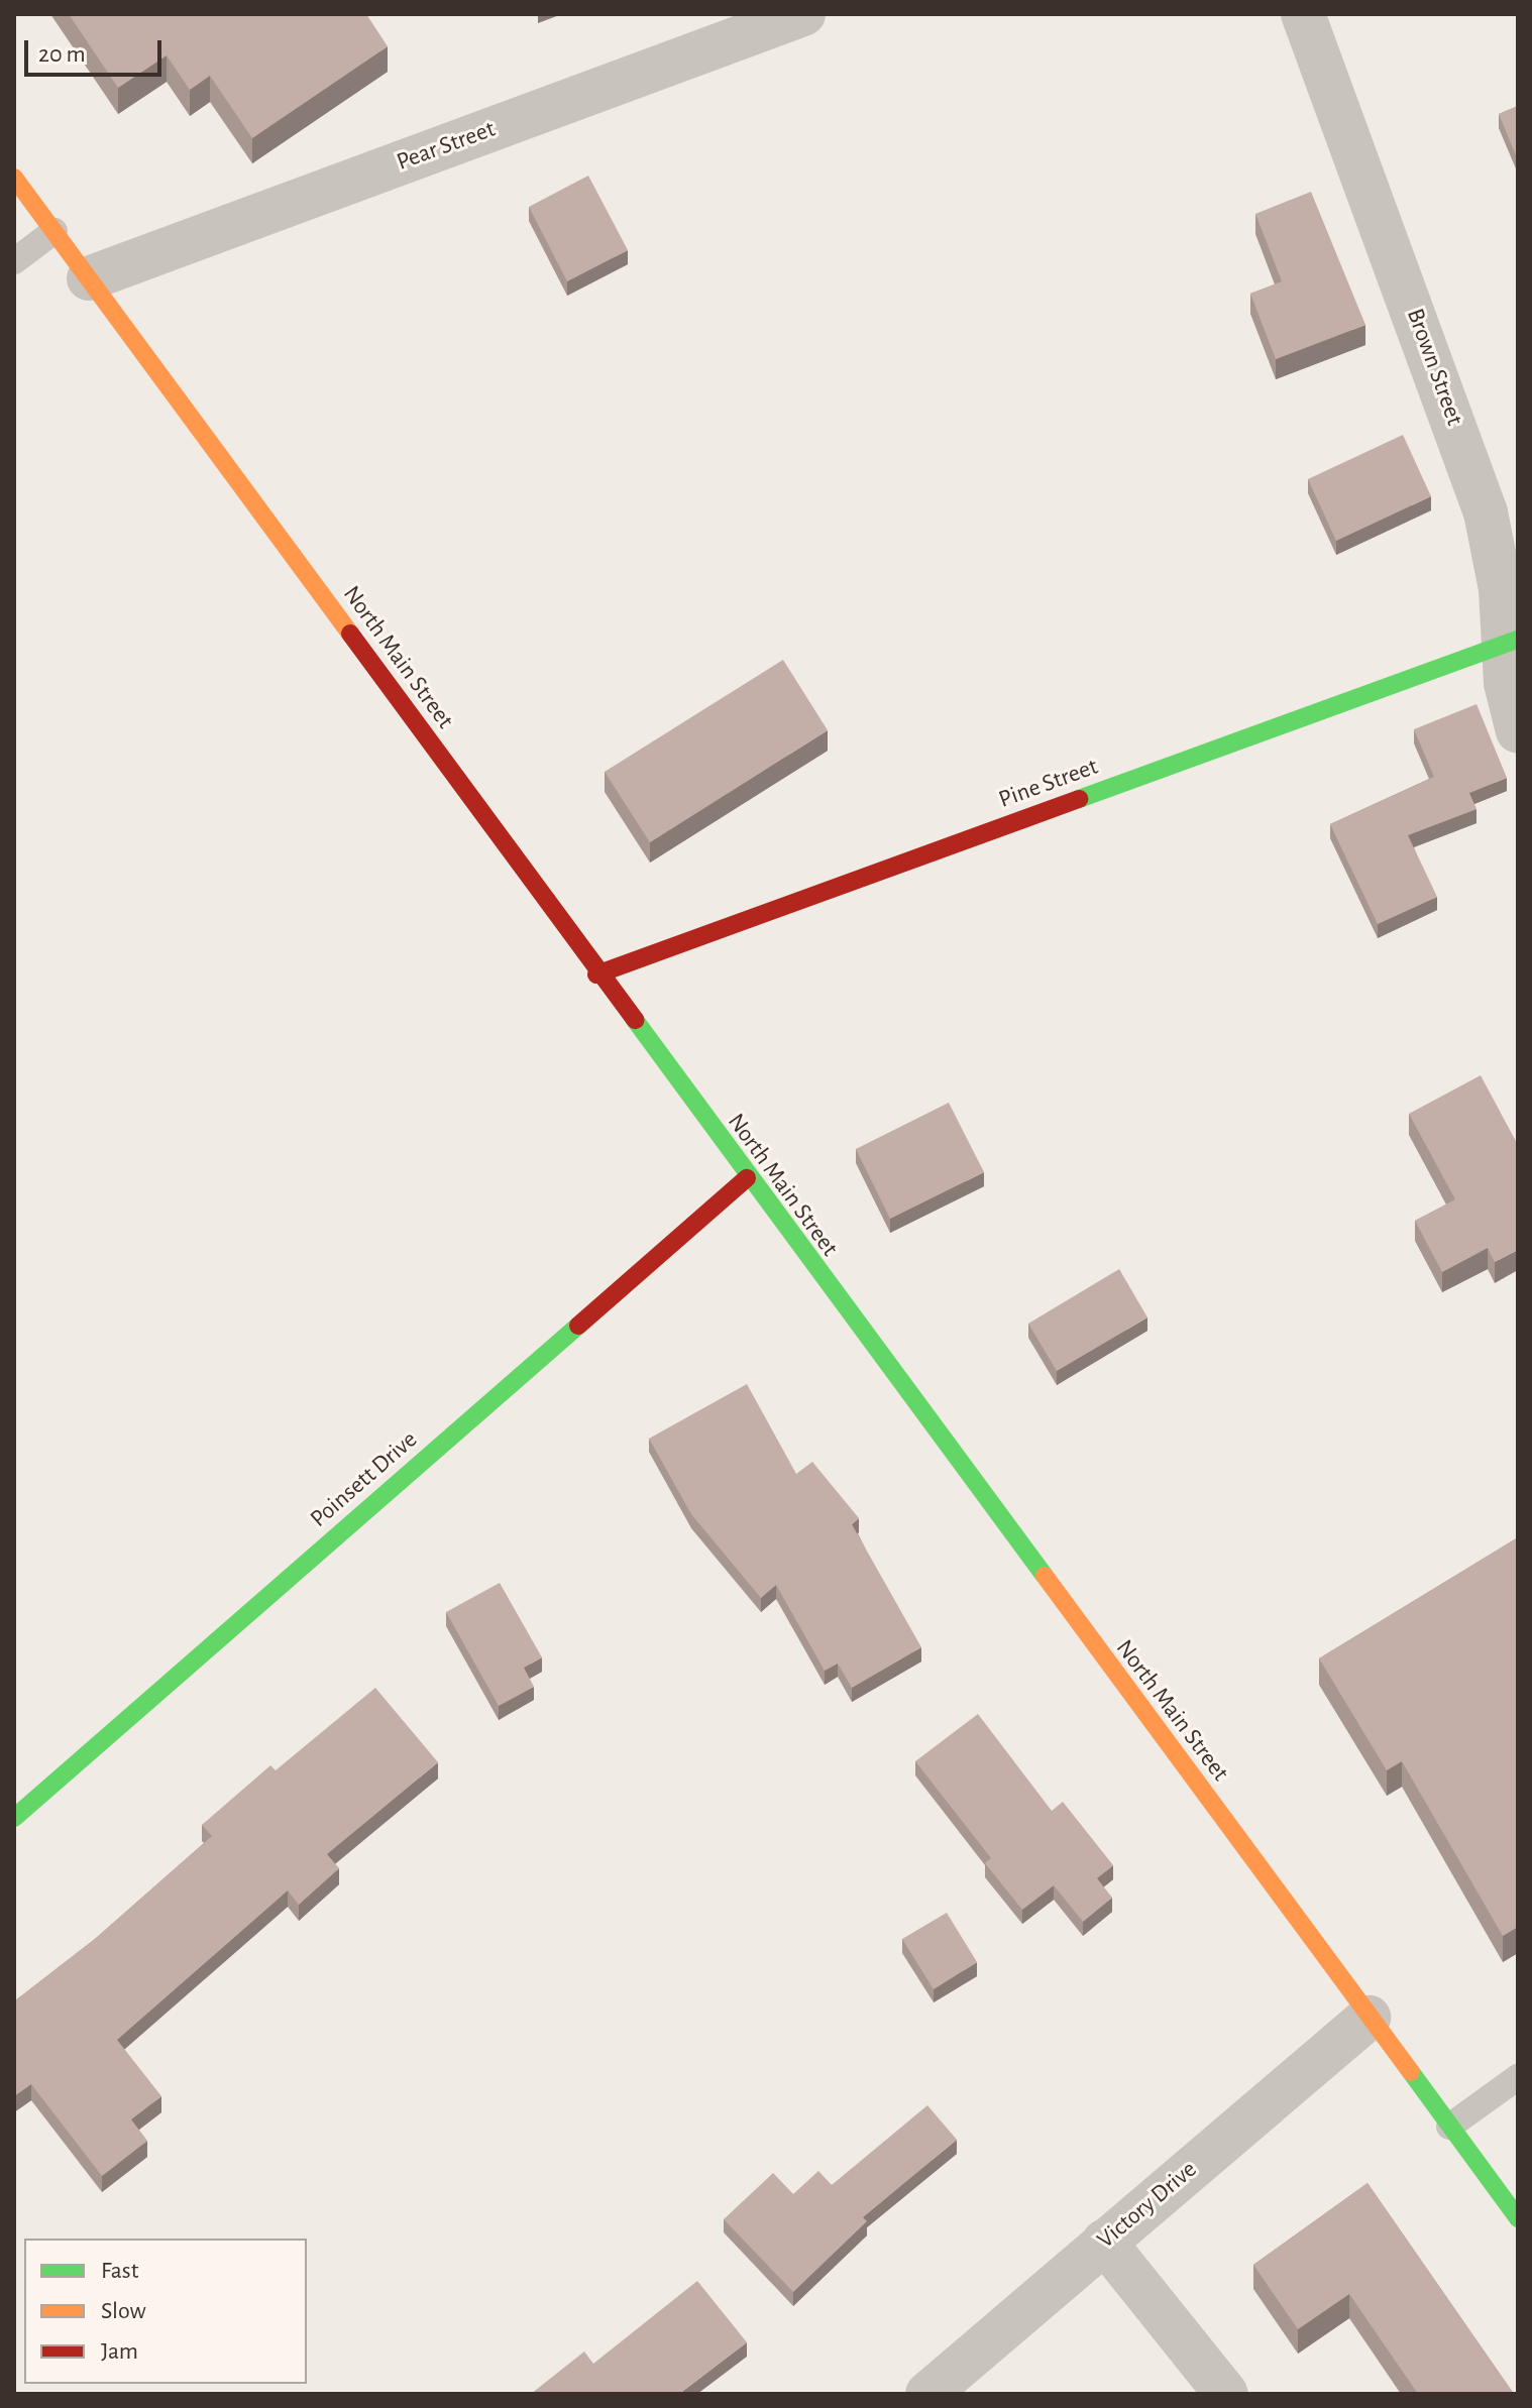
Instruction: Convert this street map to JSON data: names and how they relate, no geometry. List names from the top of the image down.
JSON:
{
  "streets": {
    "main road": ["North Main Street", "Pine Street", "Poinsett Drive"],
    "street": ["Pear Street", "Brown Street", "Victory Drive"]
  },
  "crossings": [
    ["Pear Street", "North Main Street"],
    ["Brown Street", "Pine Street"],
    ["North Main Street", "Pine Street"],
    ["North Main Street", "Poinsett Drive"],
    ["North Main Street", "Victory Drive"]
  ],
  "legend": ["Fast", "Slow", "Jam"],
  "scale_bar": "20 m"
}
